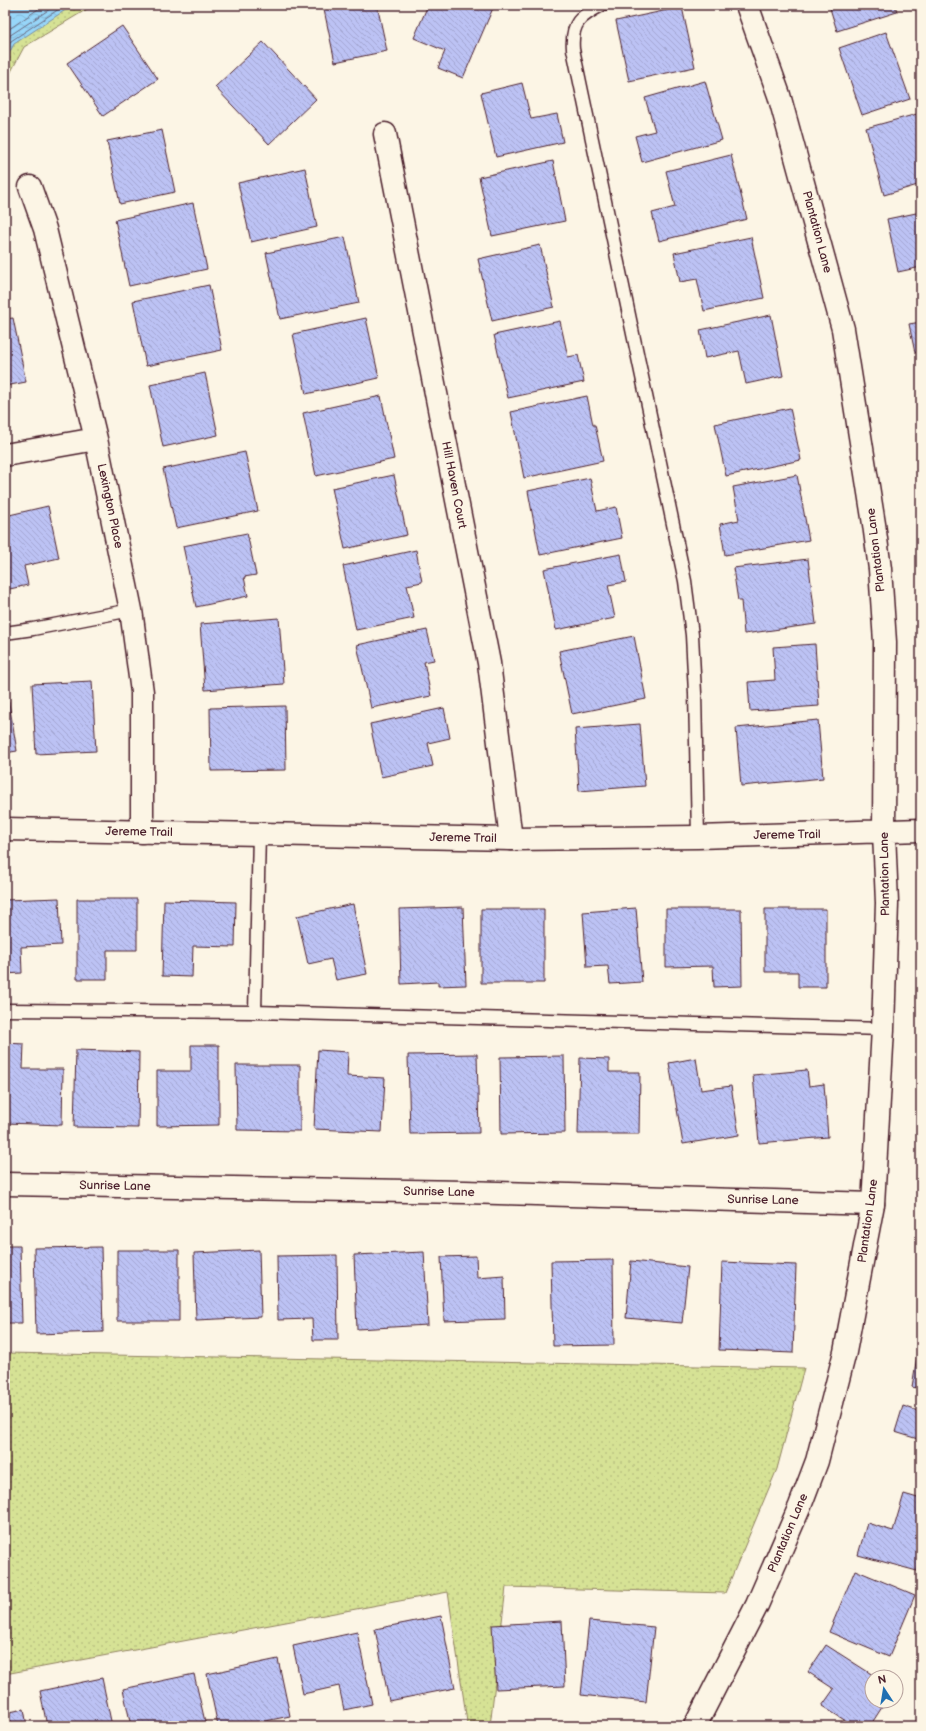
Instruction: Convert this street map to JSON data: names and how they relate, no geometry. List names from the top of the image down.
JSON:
{
  "streets": {
    "street": [
      "Plantation Lane",
      "Hill Haven Court",
      "Lexington Place",
      "Jereme Trail",
      "Sunrise Lane"
    ]
  },
  "crossings": [
    ["Plantation Lane", "Jereme Trail"],
    ["Plantation Lane", "Sunrise Lane"],
    ["Hill Haven Court", "Jereme Trail"],
    ["Lexington Place", "Jereme Trail"]
  ],
  "north": "top"
}
